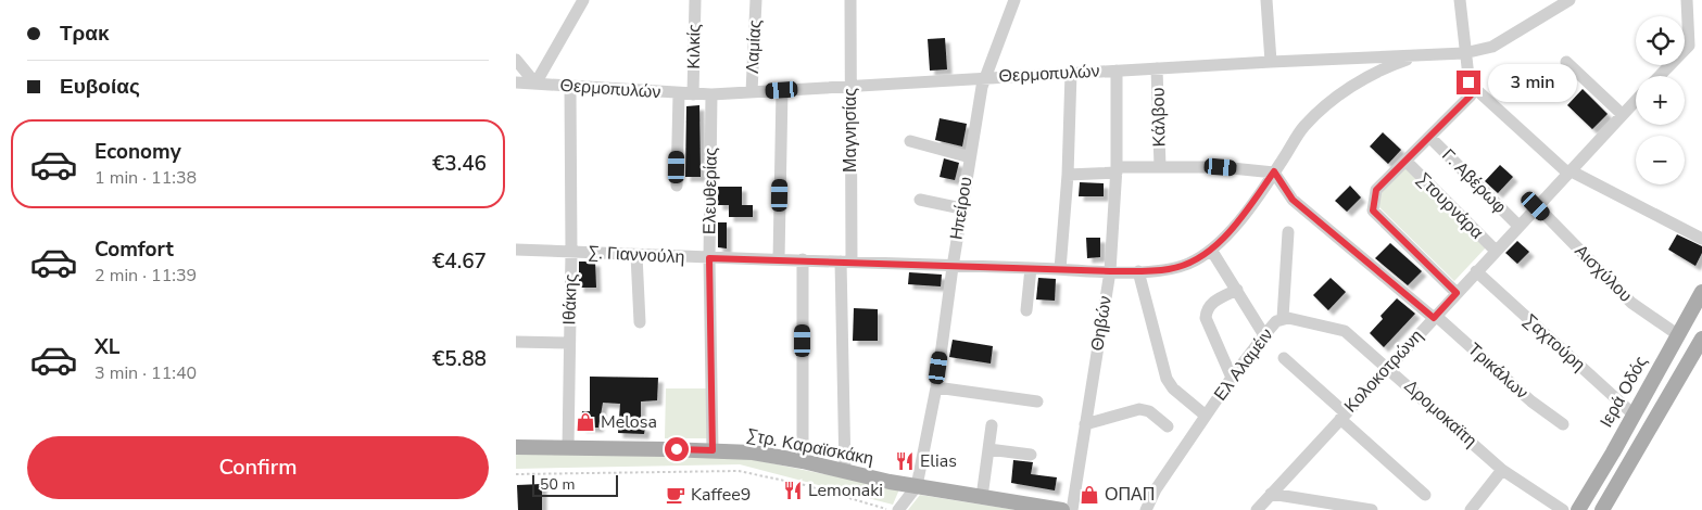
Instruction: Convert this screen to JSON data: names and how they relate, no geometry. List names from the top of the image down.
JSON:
{
  "streets": {
    "main road": ["Ιερά Οδός", "Στρ. Καραϊσκάκη"],
    "street": [
      "Κιλκίς",
      "Λαμίας",
      "Θερμοπυλών",
      "Κάλβου",
      "Μαγνησίας",
      "Γ. Αβέρωφ",
      "Ελευθερίας",
      "Στουρνάρα",
      "Ηπείρου",
      "Σ. Γιαννούλη",
      "Αισχύλου",
      "Ιθάκης",
      "Θηβών",
      "Σαχτούρη",
      "Ελ Αλαμέιν",
      "Κολοκοτρώνη",
      "Τρικάλων",
      "Δρομοκαϊτη"
    ]
  },
  "crossings": [
    ["Κιλκίς", "Θερμοπυλών"],
    ["Λαμίας", "Θερμοπυλών"],
    ["Θερμοπυλών", "Κάλβου"],
    ["Θερμοπυλών", "Μαγνησίας"],
    ["Θερμοπυλών", "Ελευθερίας"],
    ["Θερμοπυλών", "Ηπείρου"],
    ["Θερμοπυλών", "Σ. Γιαννούλη"],
    ["Θερμοπυλών", "Ιθάκης"],
    ["Θερμοπυλών", "Θηβών"],
    ["Μαγνησίας", "Σ. Γιαννούλη"],
    ["Μαγνησίας", "Στρ. Καραϊσκάκη"],
    ["Γ. Αβέρωφ", "Κολοκοτρώνη"],
    ["Ελευθερίας", "Σ. Γιαννούλη"],
    ["Ελευθερίας", "Στρ. Καραϊσκάκη"],
    ["Στουρνάρα", "Κολοκοτρώνη"],
    ["Ηπείρου", "Σ. Γιαννούλη"],
    ["Ηπείρου", "Στρ. Καραϊσκάκη"],
    ["Σ. Γιαννούλη", "Ιθάκης"],
    ["Σ. Γιαννούλη", "Θηβών"],
    ["Σ. Γιαννούλη", "Τρικάλων"],
    ["Αισχύλου", "Κολοκοτρώνη"],
    ["Αισχύλου", "Ιερά Οδός"],
    ["Ιθάκης", "Στρ. Καραϊσκάκη"],
    ["Σαχτούρη", "Κολοκοτρώνη"],
    ["Σαχτούρη", "Ιερά Οδός"],
    ["Ελ Αλαμέιν", "Δρομοκαϊτη"],
    ["Κολοκοτρώνη", "Τρικάλων"],
    ["Κολοκοτρώνη", "Δρομοκαϊτη"]
  ],
  "places": {
    "shop": ["Melosa", "ΟΠΑΠ"],
    "restaurant": ["Elias", "Lemonaki"],
    "cafe": ["Kaffee9"]
  },
  "scale_bar": "50 m",
  "page": {
    "banner": ["Τρακ", "Ευβοίας"],
    "map_buttons": ["+", "−"],
    "bubble": "3 min",
    "list": [
      {
        "name": "Economy",
        "note": "1 min · 11:38",
        "value": "€3.46"
      },
      {
        "name": "Comfort",
        "note": "2 min · 11:39",
        "value": "€4.67"
      },
      {
        "name": "XL",
        "note": "3 min · 11:40",
        "value": "€5.88"
      }
    ],
    "buttons": "Confirm",
    "scale": "50 m"
  }
}
